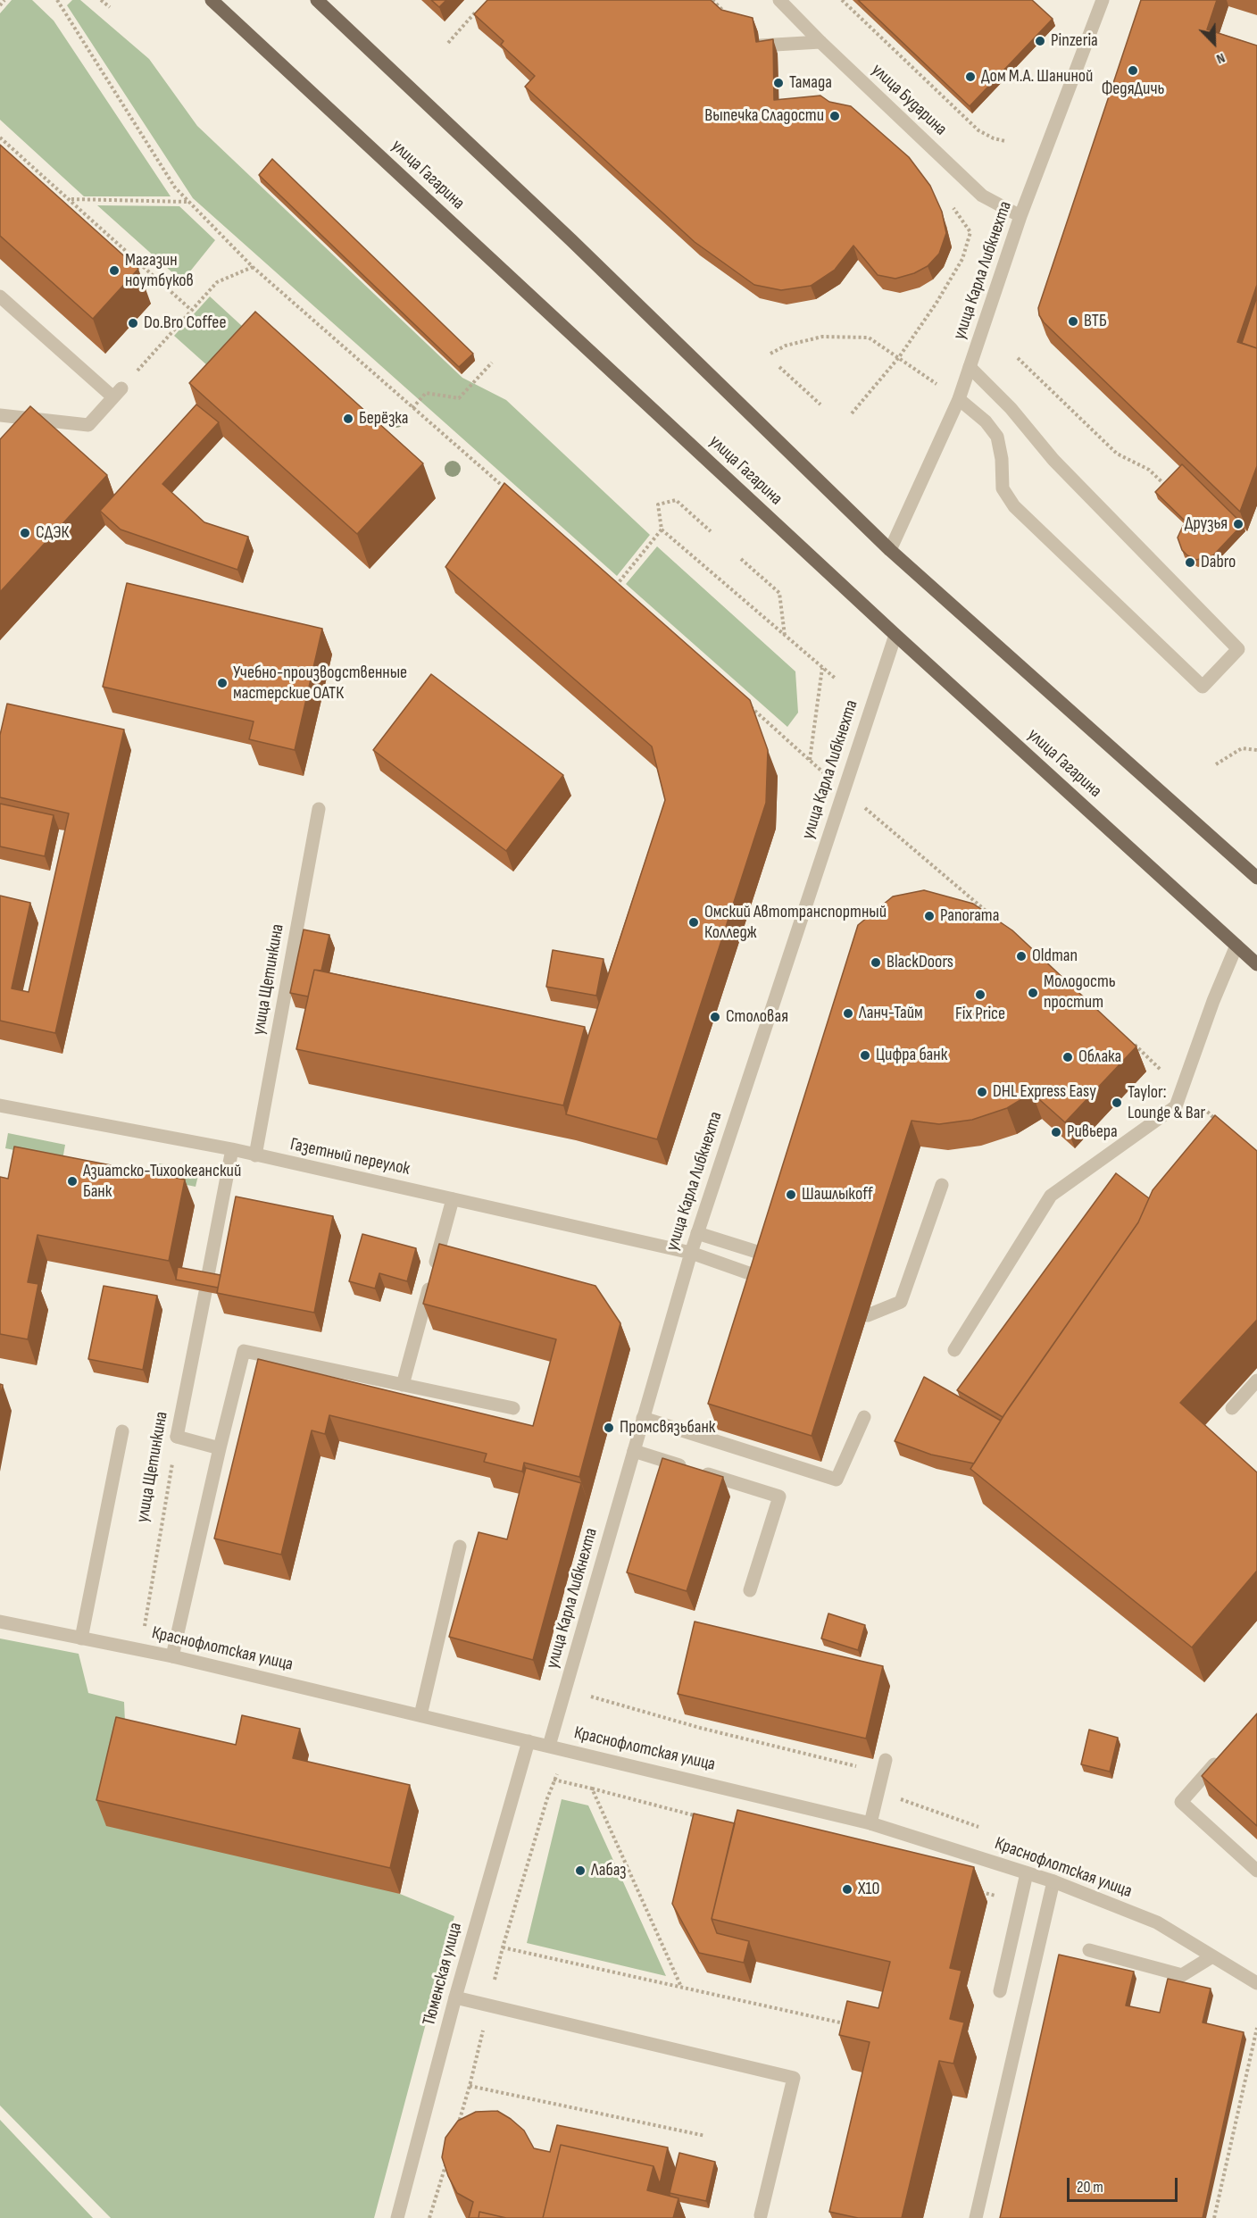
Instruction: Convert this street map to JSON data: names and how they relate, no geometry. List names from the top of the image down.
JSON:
{
  "streets": {
    "main road": ["улица Гагарина"],
    "street": [
      "улица Бударина",
      "улица Карла Либкнехта",
      "улица Щетинкина",
      "Газетный переулок",
      "Краснофлотская улица",
      "Тюменская улица"
    ]
  },
  "crossings": [
    ["улица Бударина", "улица Карла Либкнехта"],
    ["улица Гагарина", "улица Карла Либкнехта"],
    ["улица Карла Либкнехта", "Газетный переулок"],
    ["улица Карла Либкнехта", "Краснофлотская улица"],
    ["улица Щетинкина", "Газетный переулок"],
    ["улица Щетинкина", "Краснофлотская улица"],
    ["Краснофлотская улица", "Тюменская улица"]
  ],
  "places": [
    "Pinzeria",
    "ФедяДичь",
    "Дом М.А. Шаниной",
    "Тамада",
    "Выпечка Сладости",
    "Магазин ноутбуков",
    "ВТБ",
    "Do.Bro Coffee",
    "Берёзка",
    "Друзья",
    "СДЭК",
    "Dabro",
    "Учебно-производственные мастерские ОАТК",
    "Panorama",
    "Омский Автотранспортный Колледж",
    "Oldman",
    "BlackDoors",
    "Молодость простит",
    "Fix Price",
    "Ланч-Тайм",
    "Столовая",
    "Цифра банк",
    "Облака",
    "DHL Express Easy",
    "Taylor: Lounge & Bar",
    "Ривьера",
    "Азиатско-Тихоокеанский Банк",
    "Шашлыкoff",
    "Промсвязьбанк",
    "Лабаз",
    "Х10"
  ],
  "scale_bar": "20 m",
  "north": "bottom right"
}
